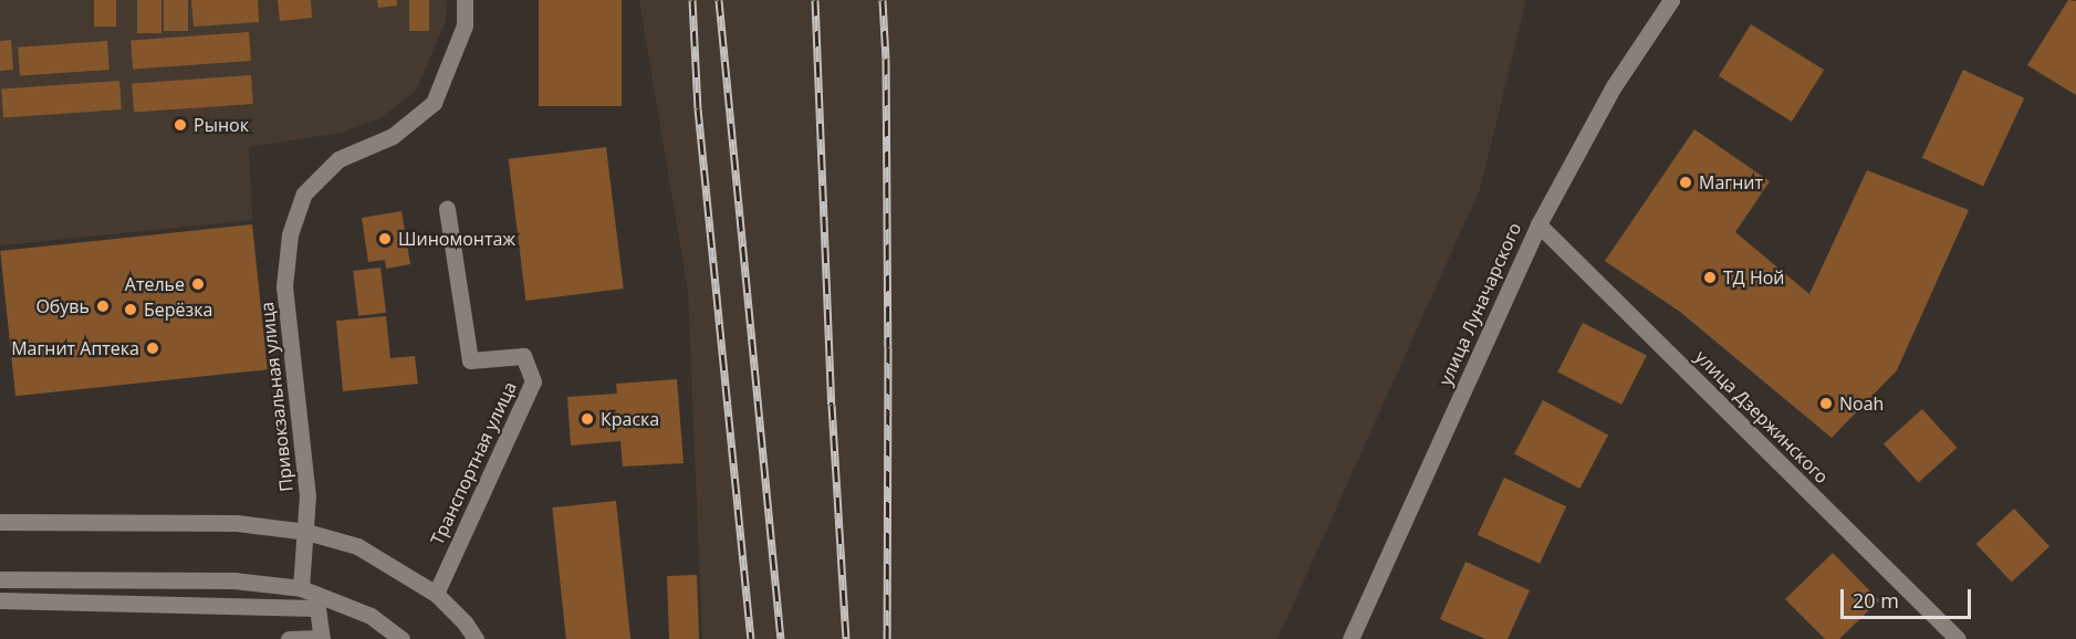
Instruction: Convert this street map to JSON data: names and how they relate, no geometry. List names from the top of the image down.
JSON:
{
  "streets": {
    "street": [
      "улица Луначарского",
      "Привокзальная улица",
      "улица Дзержинского",
      "Транспортная улица"
    ]
  },
  "crossings": [
    ["улица Луначарского", "улица Дзержинского"]
  ],
  "places": [
    "Рынок",
    "Магнит",
    "Шиномонтаж",
    "ТД Ной",
    "Ателье",
    "Обувь",
    "Берёзка",
    "Магнит Аптека",
    "Noah",
    "Краска"
  ],
  "scale_bar": "20 m"
}
